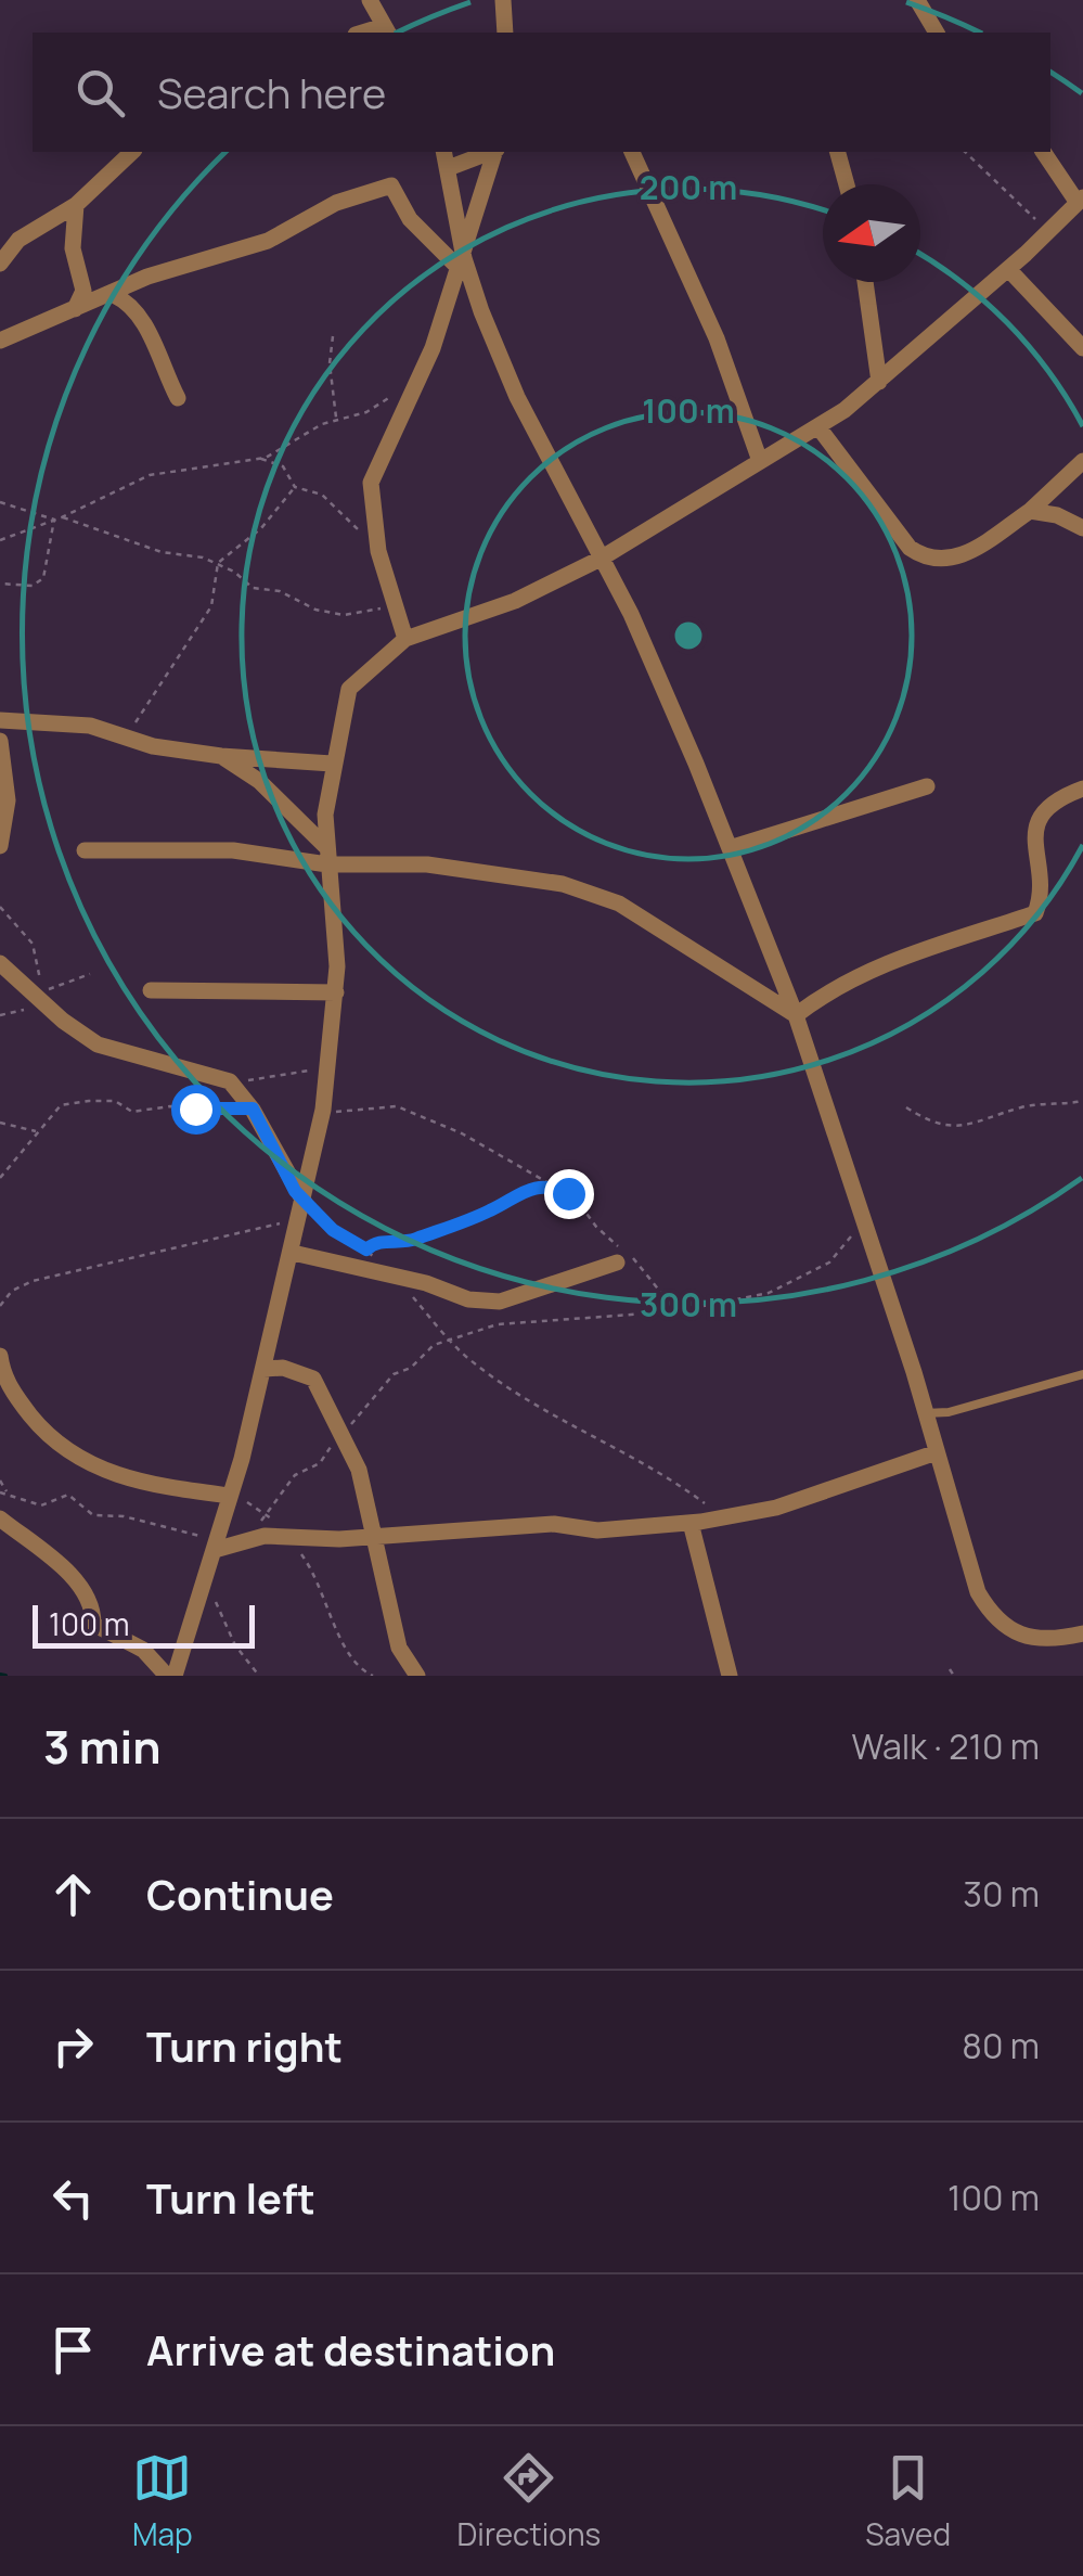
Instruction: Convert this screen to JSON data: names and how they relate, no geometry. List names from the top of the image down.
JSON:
{
  "scale_bar": "100 m",
  "north": "left",
  "page": {
    "search": "Search here",
    "scale": "100 m",
    "heading": ["3 min", "Walk · 210 m"],
    "list": [
      ["Continue", "30 m"],
      ["Turn right", "80 m"],
      ["Turn left", "100 m"],
      "Arrive at destination"
    ],
    "nav": ["Map", "Directions", "Saved"]
  },
  "rings": ["200 m", "100 m", "300 m"]
}
